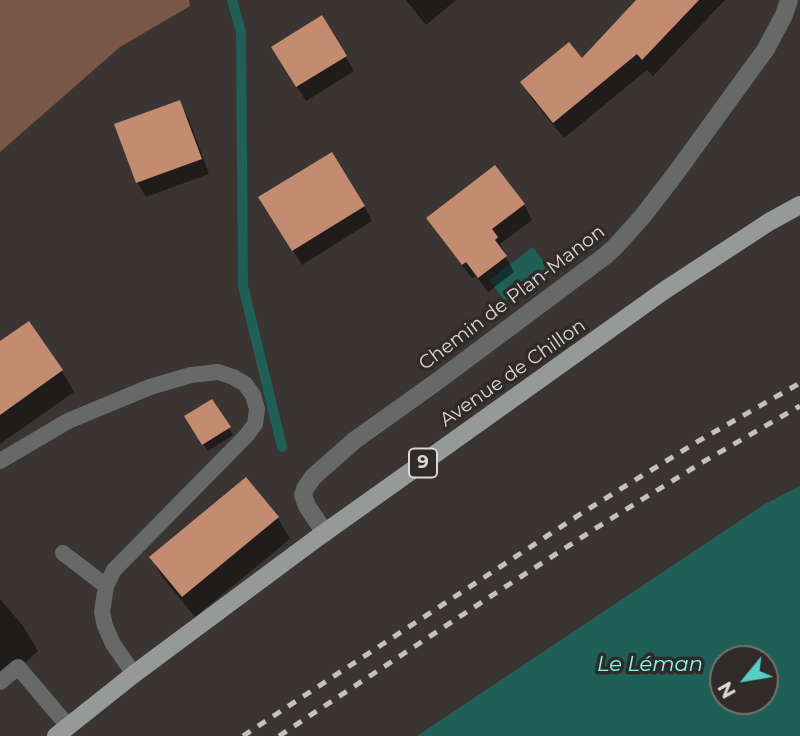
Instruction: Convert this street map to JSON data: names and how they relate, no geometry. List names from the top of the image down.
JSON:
{
  "streets": {
    "main road": ["Avenue de Chillon", "9"],
    "street": ["Chemin de Plan-Manon"]
  },
  "crossings": [
    ["Chemin de Plan-Manon", "Avenue de Chillon"]
  ],
  "water": ["Le Léman"],
  "north": "bottom left"
}
